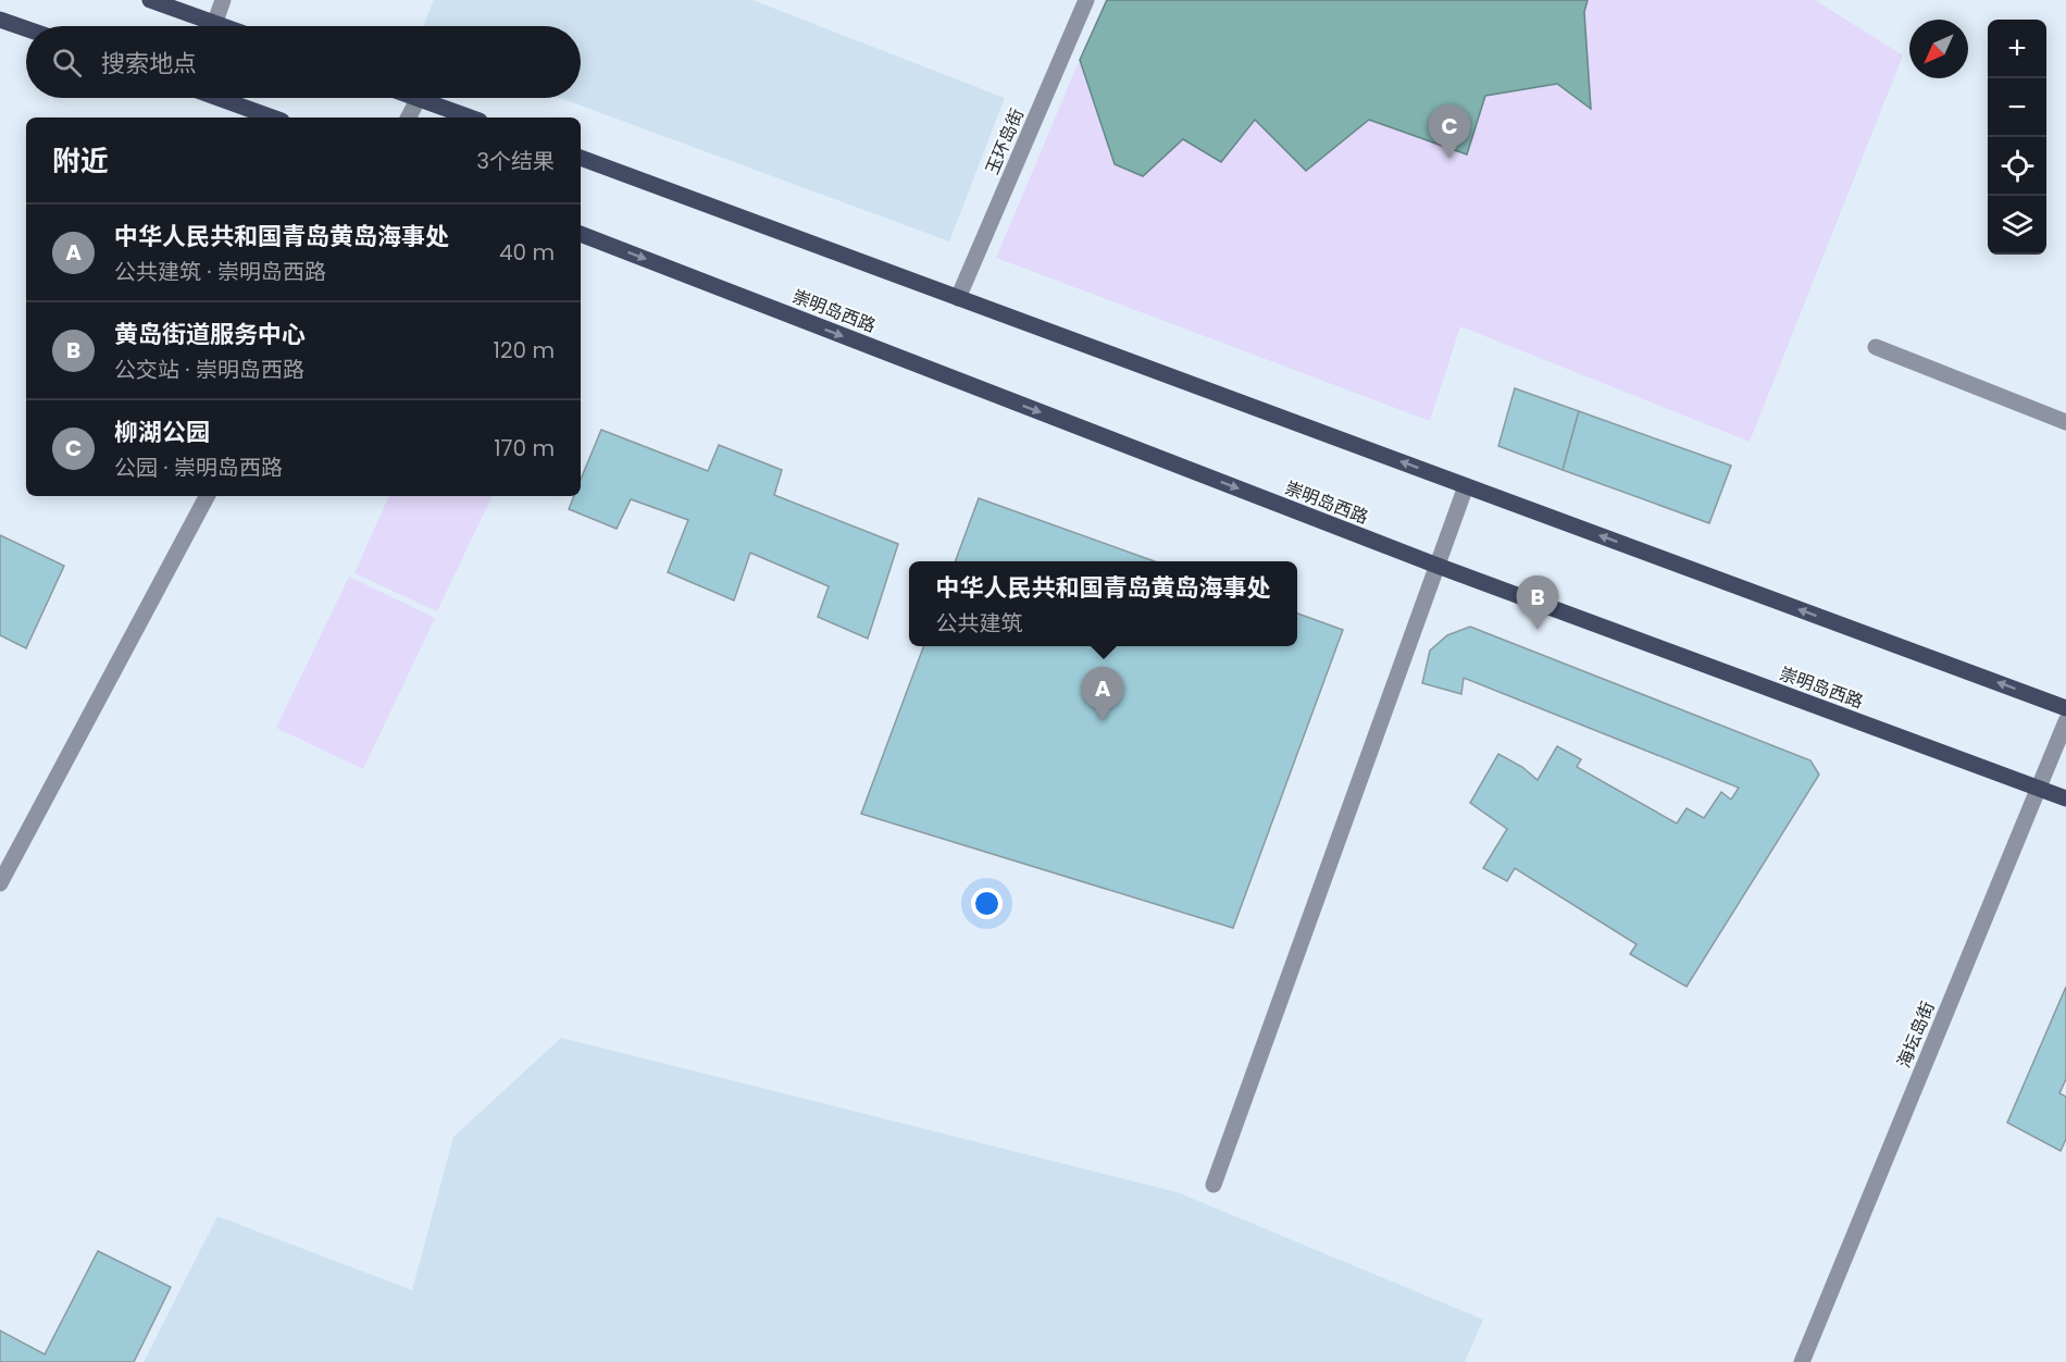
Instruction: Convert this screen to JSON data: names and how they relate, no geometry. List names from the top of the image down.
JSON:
{
  "streets": {
    "main road": ["崇明岛西路"],
    "street": ["玉环岛街", "海坛岛街"]
  },
  "crossings": [
    ["崇明岛西路", "海坛岛街"]
  ],
  "north": "bottom left",
  "page": {
    "map_buttons": ["+", "−"],
    "search": "搜索地点",
    "pins": ["C", "B", "A"],
    "heading": ["附近", "3个结果"],
    "list": [
      {
        "mark": "A",
        "name": "中华人民共和国青岛黄岛海事处",
        "note": "公共建筑 · 崇明岛西路",
        "value": "40 m"
      },
      {
        "mark": "B",
        "name": "黄岛街道服务中心",
        "note": "公交站 · 崇明岛西路",
        "value": "120 m"
      },
      {
        "mark": "C",
        "name": "柳湖公园",
        "note": "公园 · 崇明岛西路",
        "value": "170 m"
      }
    ],
    "popup": ["中华人民共和国青岛黄岛海事处", "公共建筑"]
  }
}
